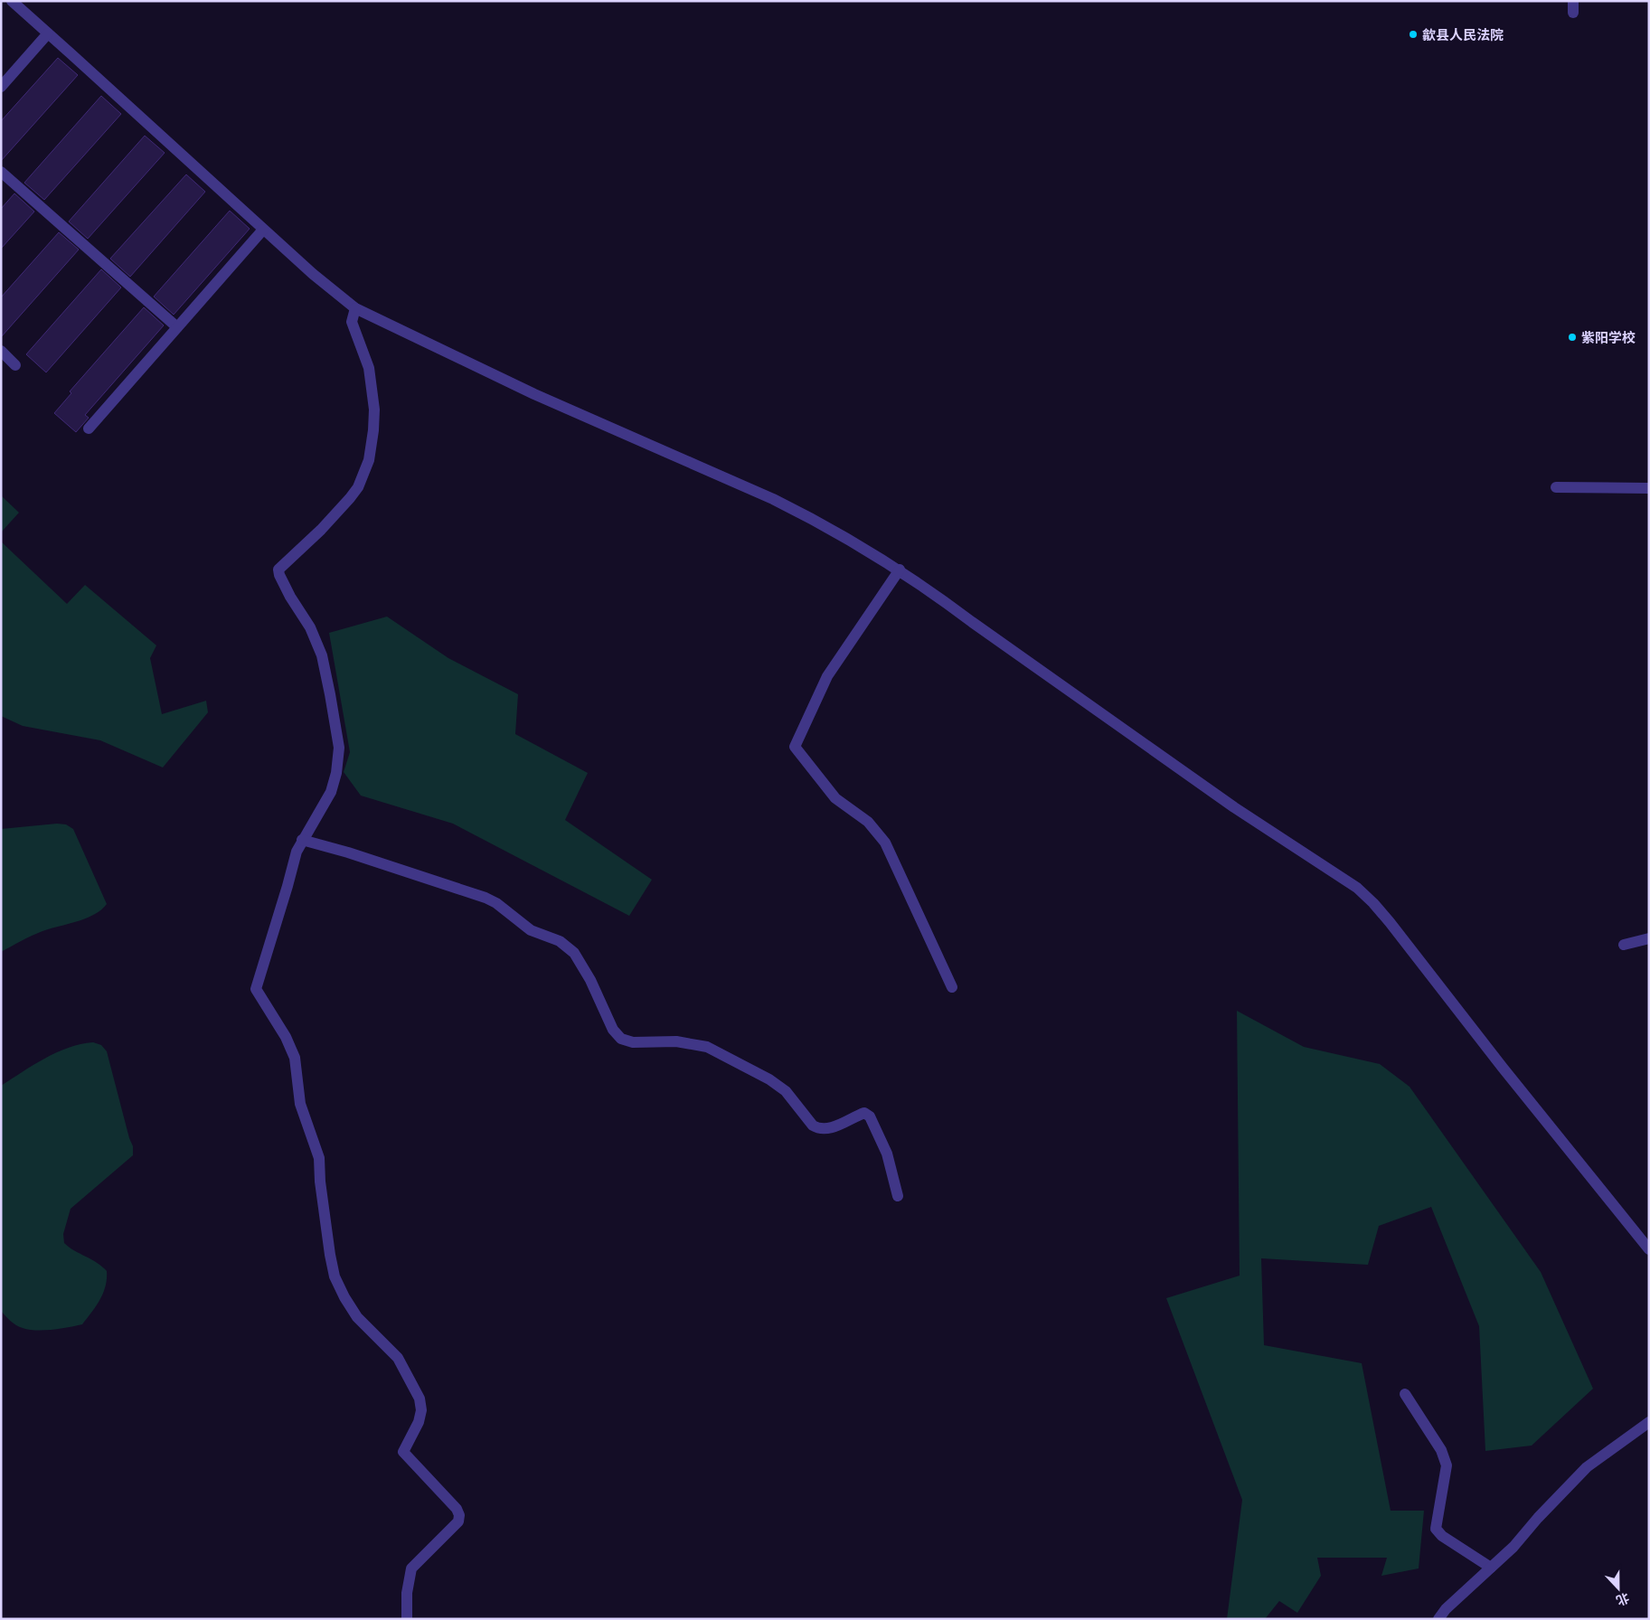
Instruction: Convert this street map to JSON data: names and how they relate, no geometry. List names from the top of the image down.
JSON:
{
  "places": ["歙县人民法院", "紫阳学校"],
  "north": "bottom"
}
